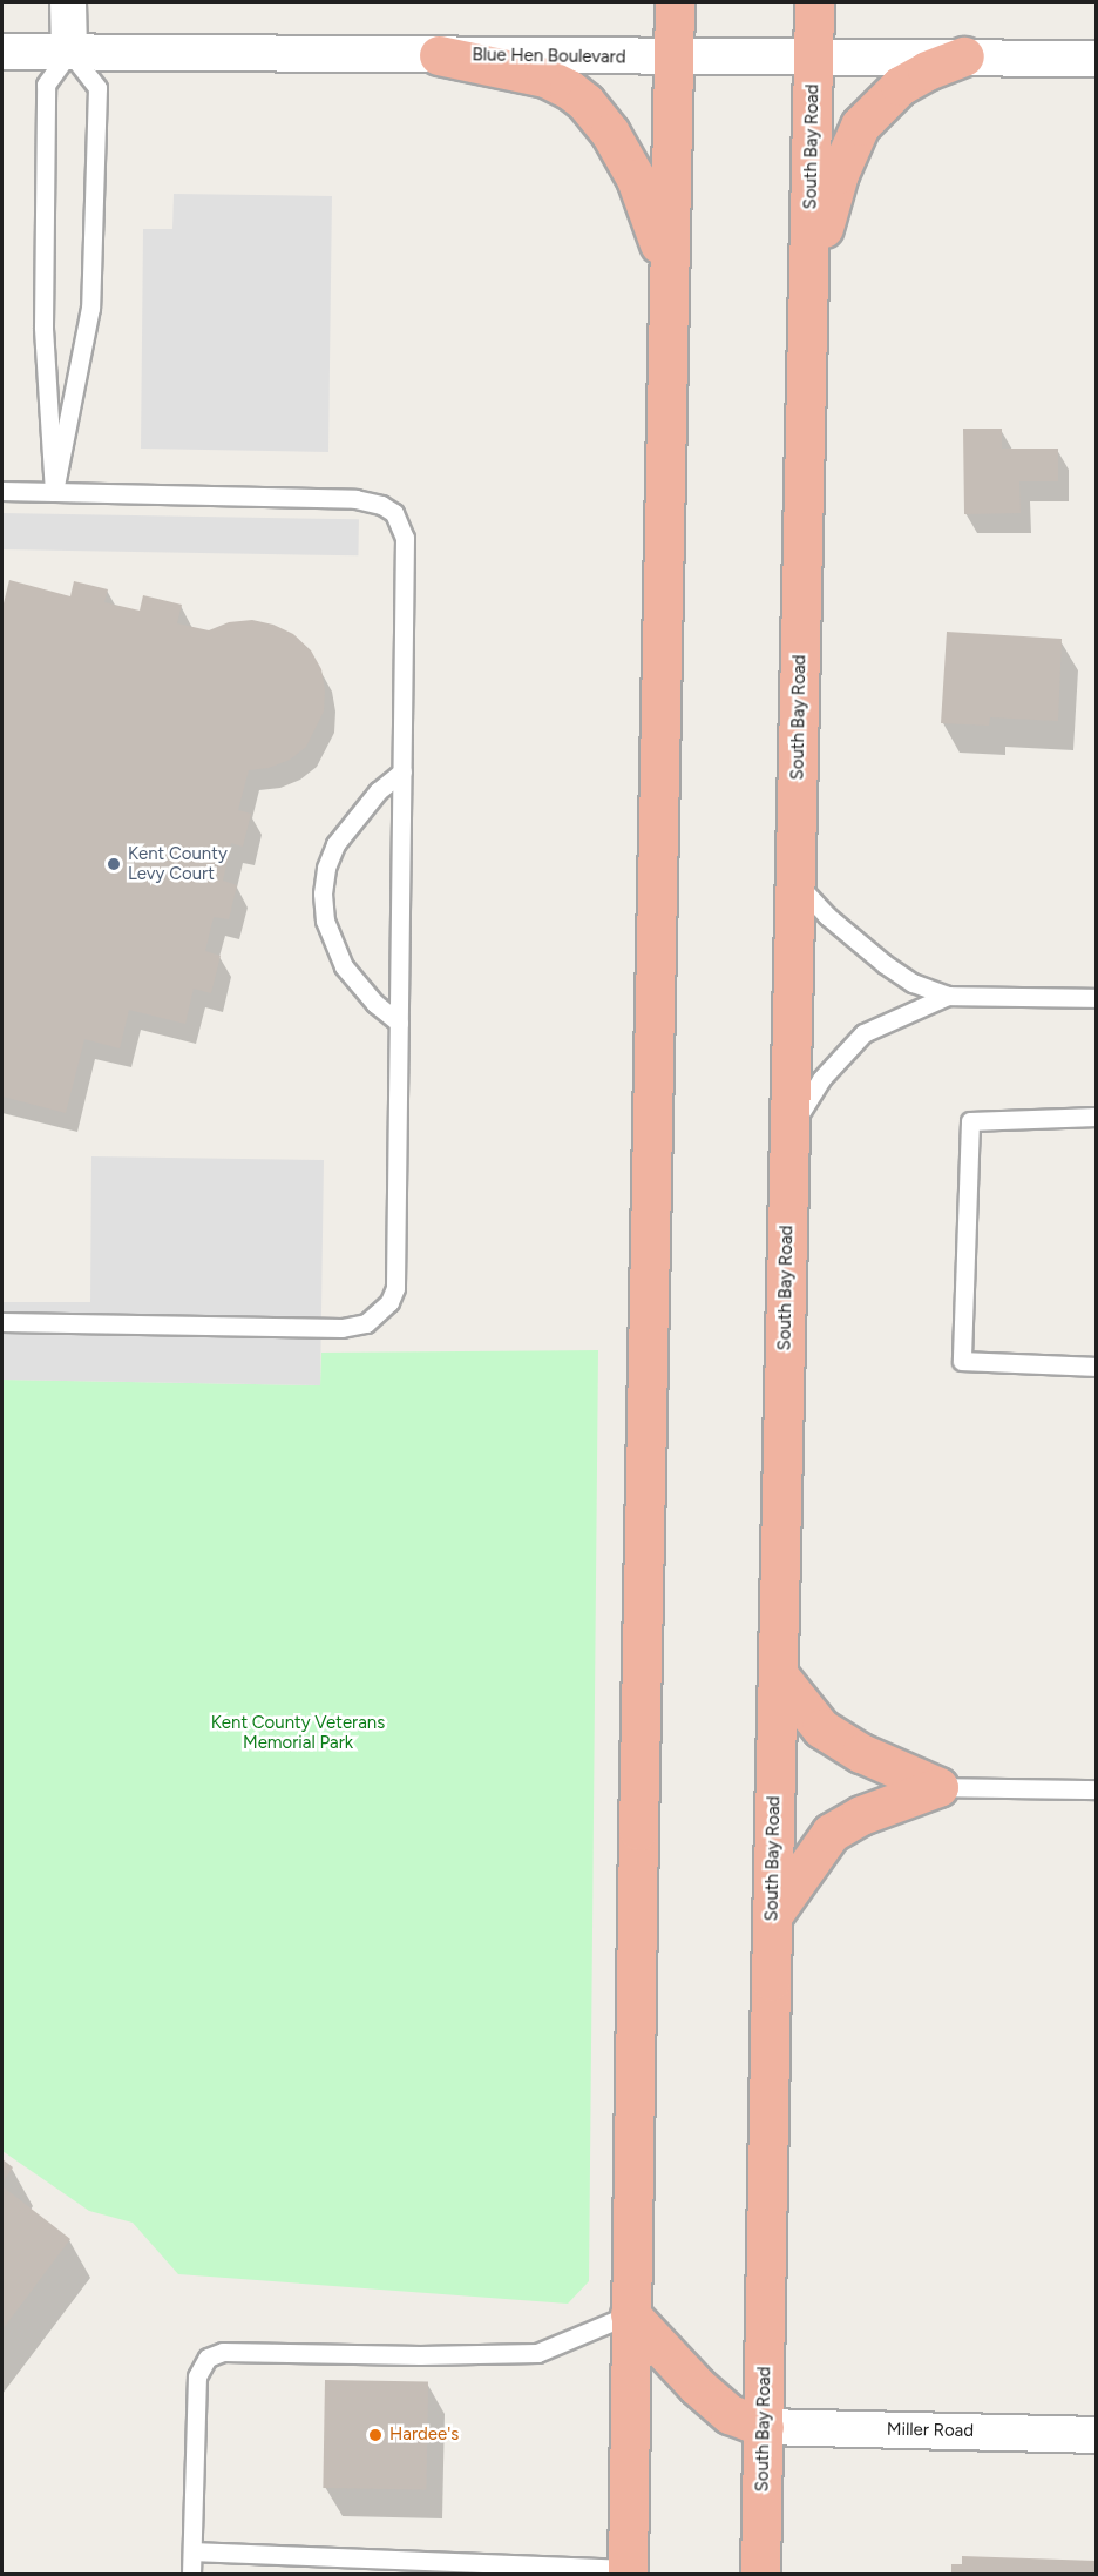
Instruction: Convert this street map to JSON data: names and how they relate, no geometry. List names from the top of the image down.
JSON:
{
  "streets": {
    "highway": ["South Bay Road"],
    "street": ["Blue Hen Boulevard", "Miller Road"]
  },
  "crossings": [
    ["Blue Hen Boulevard", "South Bay Road"],
    ["South Bay Road", "Miller Road"]
  ],
  "parks": ["Kent County Veterans Memorial Park"],
  "places": ["Kent County Levy Court", "Hardee's"]
}
